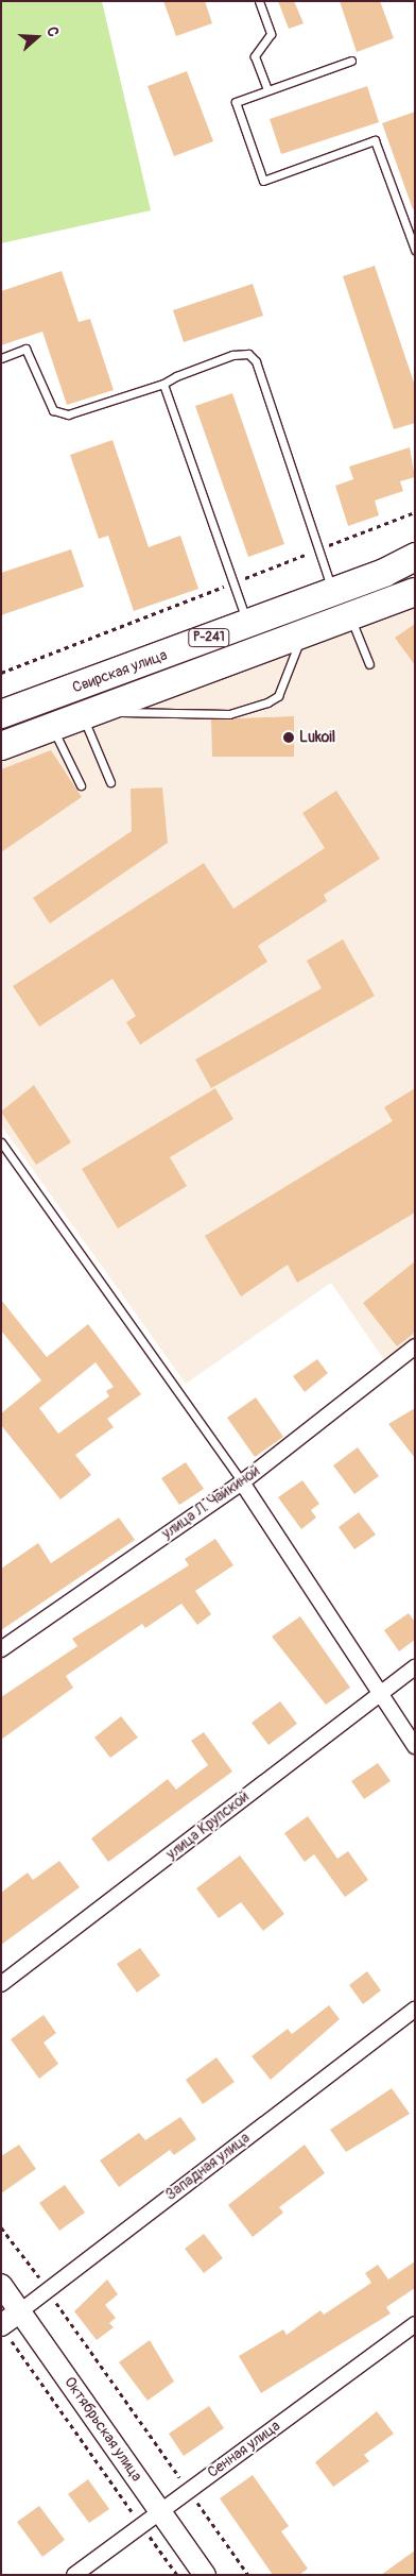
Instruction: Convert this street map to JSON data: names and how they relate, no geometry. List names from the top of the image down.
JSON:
{
  "streets": {
    "highway": ["Р-241", "Свирская улица"],
    "main road": ["Западная улица", "Октябрьская улица"],
    "street": ["улица Л. Чайкиной", "улица Крупской", "Сенная улица"]
  },
  "crossings": [
    ["Западная улица", "Октябрьская улица"],
    ["Октябрьская улица", "Сенная улица"]
  ],
  "places": ["Lukoil"],
  "north": "right"
}
